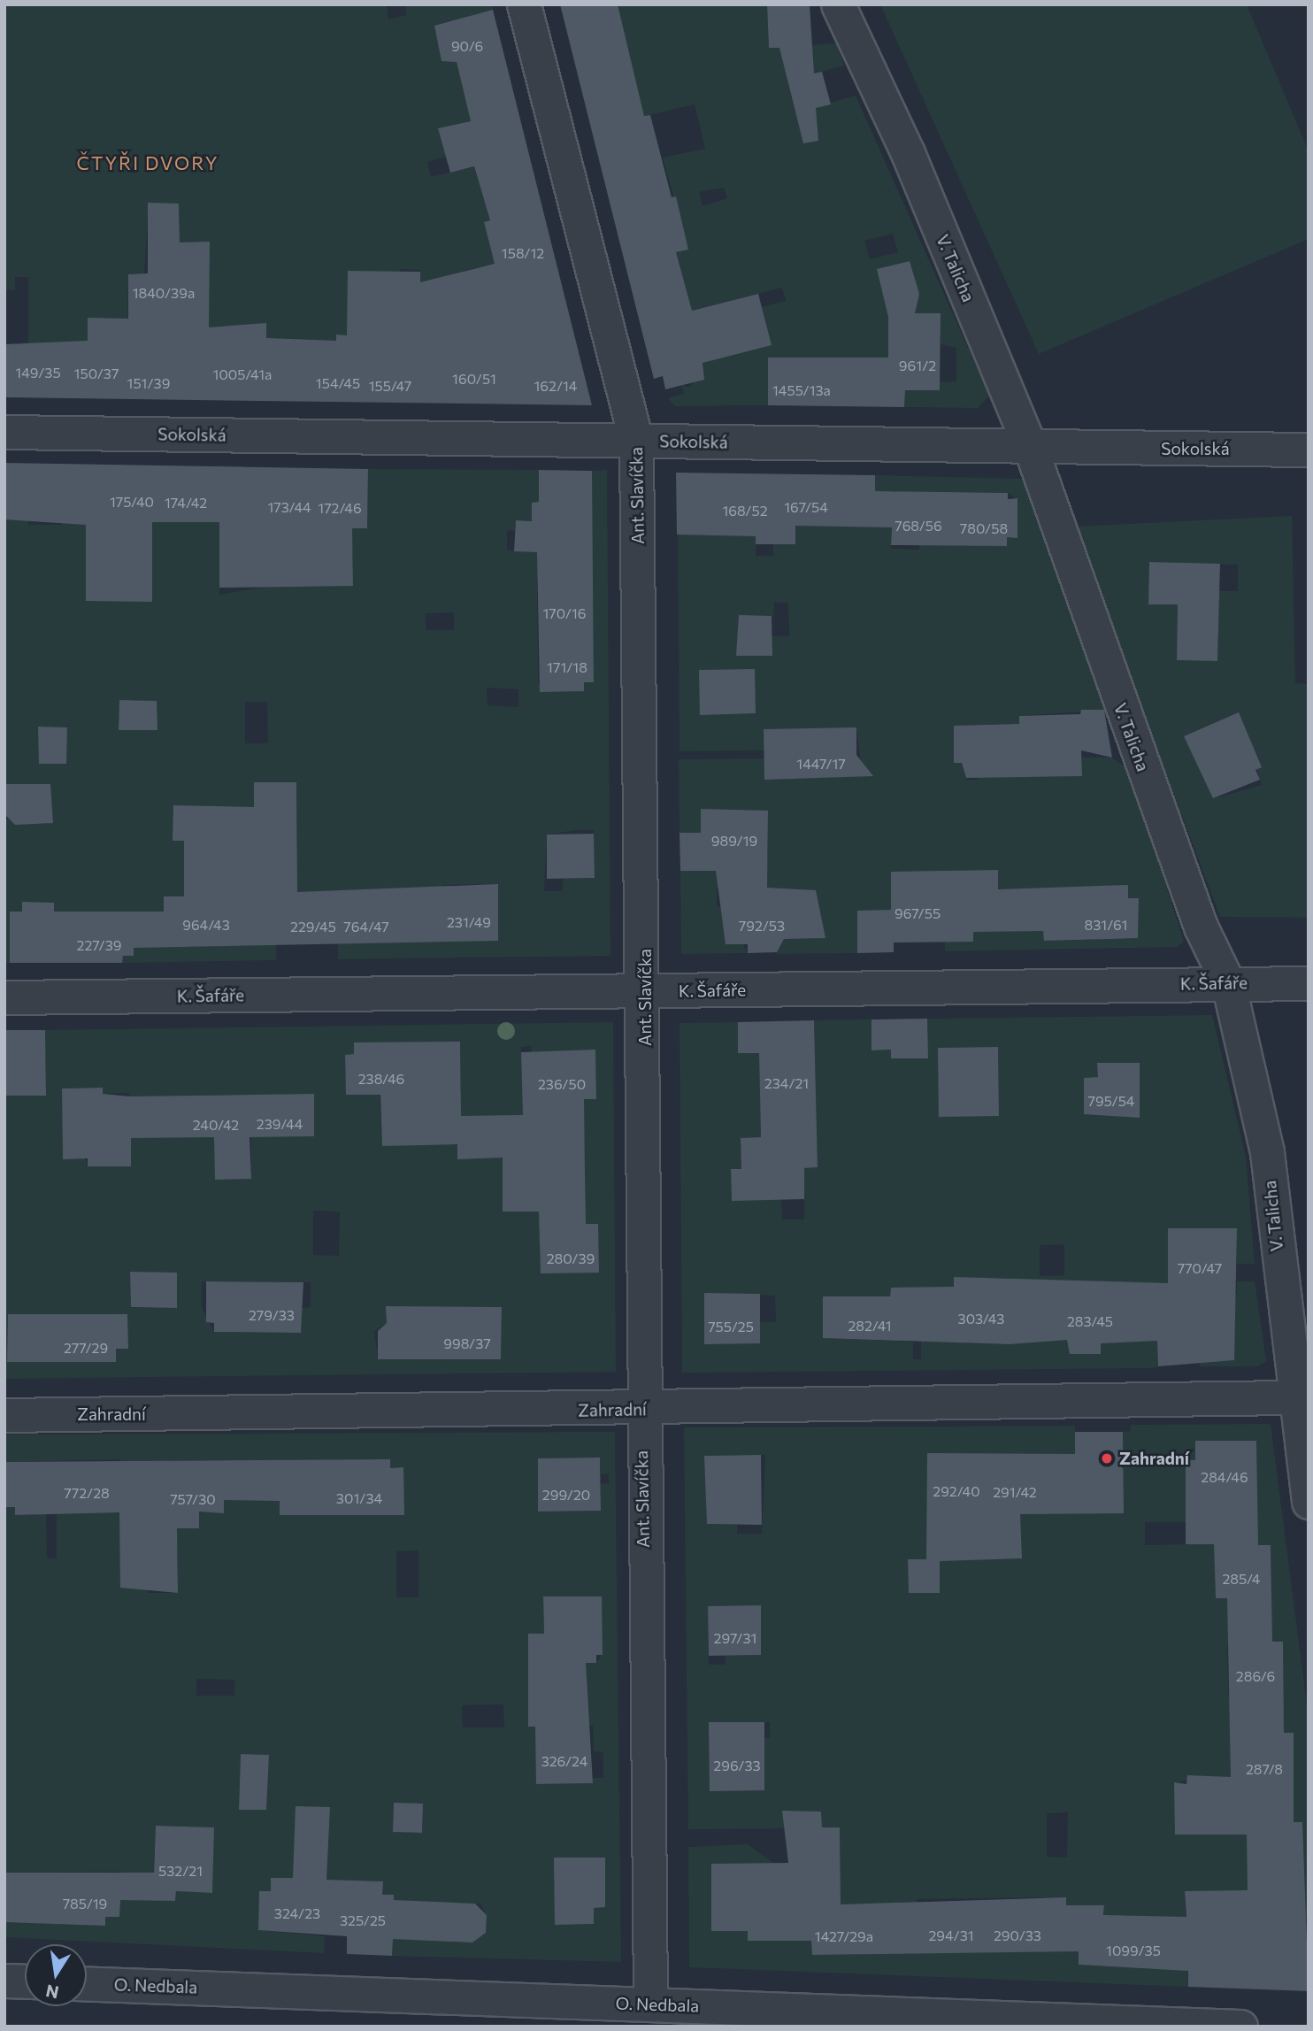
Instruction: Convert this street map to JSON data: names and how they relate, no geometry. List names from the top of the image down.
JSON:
{
  "streets": {
    "street": [
      "V. Talicha",
      "Sokolská",
      "Ant. Slavíčka",
      "K. Šafáře",
      "Zahradní",
      "O. Nedbala"
    ]
  },
  "crossings": [
    ["V. Talicha", "Sokolská"],
    ["V. Talicha", "K. Šafáře"],
    ["V. Talicha", "Zahradní"],
    ["Sokolská", "Ant. Slavíčka"],
    ["Ant. Slavíčka", "K. Šafáře"],
    ["Ant. Slavíčka", "Zahradní"],
    ["Ant. Slavíčka", "O. Nedbala"]
  ],
  "districts": ["ČTYŘI DVORY"],
  "places": ["Zahradní"],
  "house_numbers": [
    "90/6",
    "158/12",
    "1840/39a",
    "961/2",
    "149/35",
    "150/37",
    "1005/41a",
    "160/51",
    "151/39",
    "154/45",
    "155/47",
    "162/14",
    "1455/13a",
    "175/40",
    "174/42",
    "173/44",
    "167/54",
    "172/46",
    "168/52",
    "768/56",
    "780/58",
    "170/16",
    "171/18",
    "1447/17",
    "989/19",
    "967/55",
    "231/49",
    "964/43",
    "831/61",
    "792/53",
    "229/45",
    "764/47",
    "227/39",
    "238/46",
    "234/21",
    "236/50",
    "795/54",
    "239/44",
    "240/42",
    "280/39",
    "770/47",
    "279/33",
    "303/43",
    "283/45",
    "282/41",
    "755/25",
    "998/37",
    "277/29",
    "284/46",
    "292/40",
    "291/42",
    "772/28",
    "299/20",
    "301/34",
    "757/30",
    "285/4",
    "297/31",
    "286/6",
    "326/24",
    "296/33",
    "287/8",
    "532/21",
    "785/19",
    "324/23",
    "325/25",
    "294/31",
    "290/33",
    "1427/29a",
    "1099/35"
  ],
  "north": "bottom"
}
